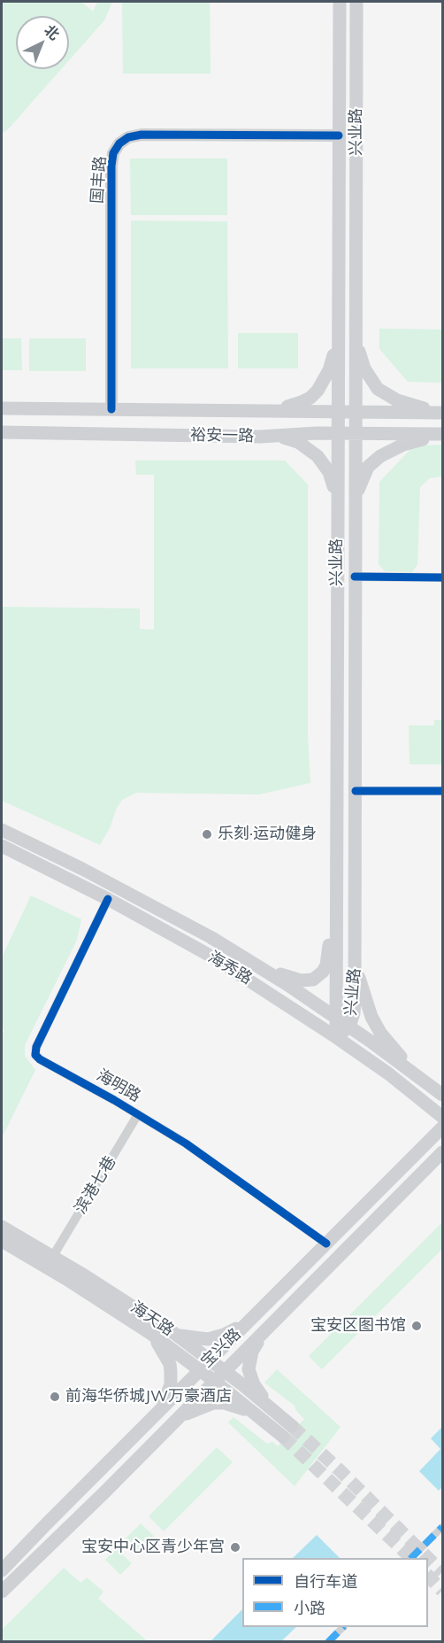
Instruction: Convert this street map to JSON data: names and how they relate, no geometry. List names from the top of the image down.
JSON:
{
  "streets": {
    "main road": [
      "兴业路",
      "裕安一路",
      "海秀路",
      "海天路",
      "宝兴路"
    ],
    "street": ["国丰路", "海明路", "滨港七巷"]
  },
  "crossings": [
    ["兴业路", "国丰路"],
    ["兴业路", "裕安一路"],
    ["兴业路", "海秀路"],
    ["国丰路", "裕安一路"],
    ["海秀路", "海明路"],
    ["海明路", "滨港七巷"],
    ["海明路", "宝兴路"],
    ["滨港七巷", "海天路"],
    ["海天路", "宝兴路"]
  ],
  "places": [
    "乐刻·运动健身",
    "宝安区图书馆",
    "前海华侨城JW万豪酒店",
    "宝安中心区青少年宫"
  ],
  "legend": ["自行车道", "小路"],
  "north": "top right"
}
